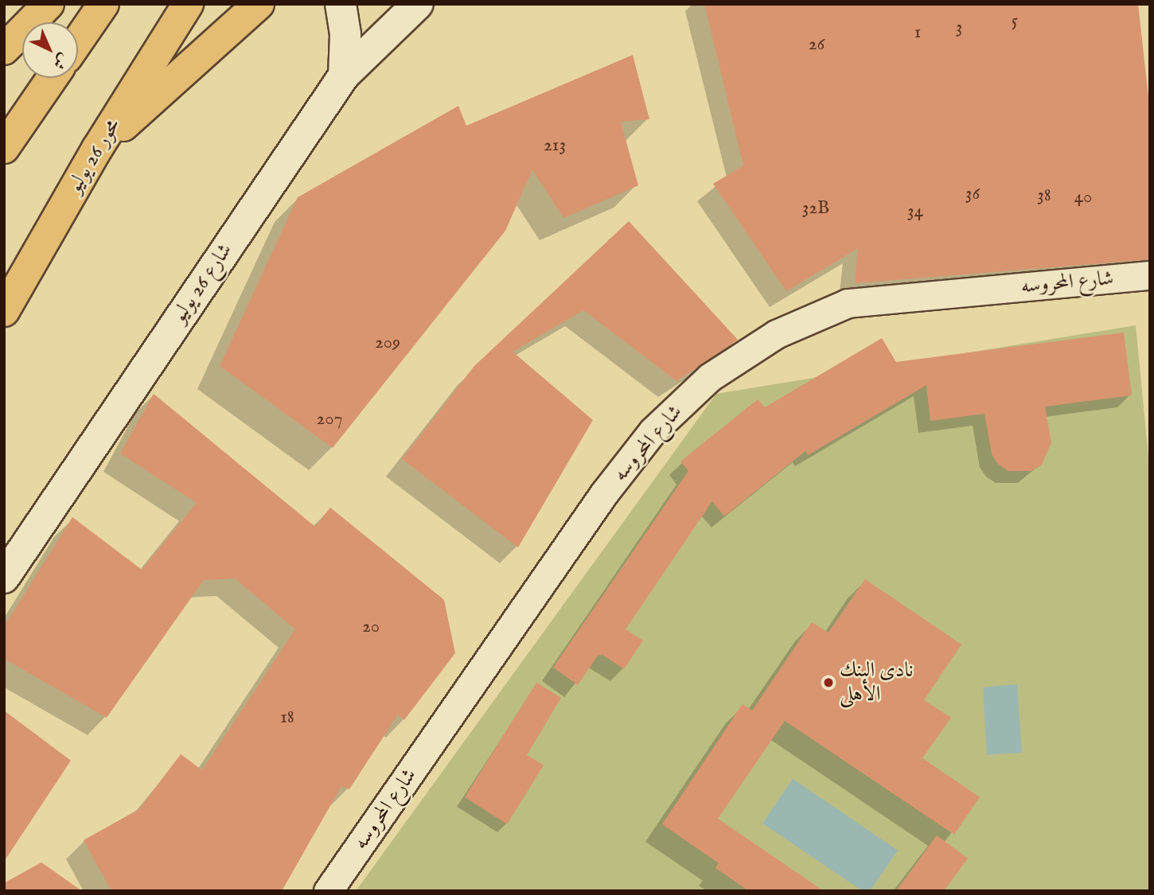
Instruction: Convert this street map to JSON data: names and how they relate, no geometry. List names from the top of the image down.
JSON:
{
  "streets": {
    "highway": ["محور 26 يوليو"],
    "main road": ["شارع 26 يوليو"],
    "street": ["شارع المحروسه"]
  },
  "places": ["نادى البنك الأهلى"],
  "house_numbers": [
    "5",
    "3",
    "1",
    "26",
    "213",
    "36",
    "38",
    "40",
    "32B",
    "34",
    "209",
    "207",
    "20",
    "18"
  ],
  "north": "bottom right"
}
